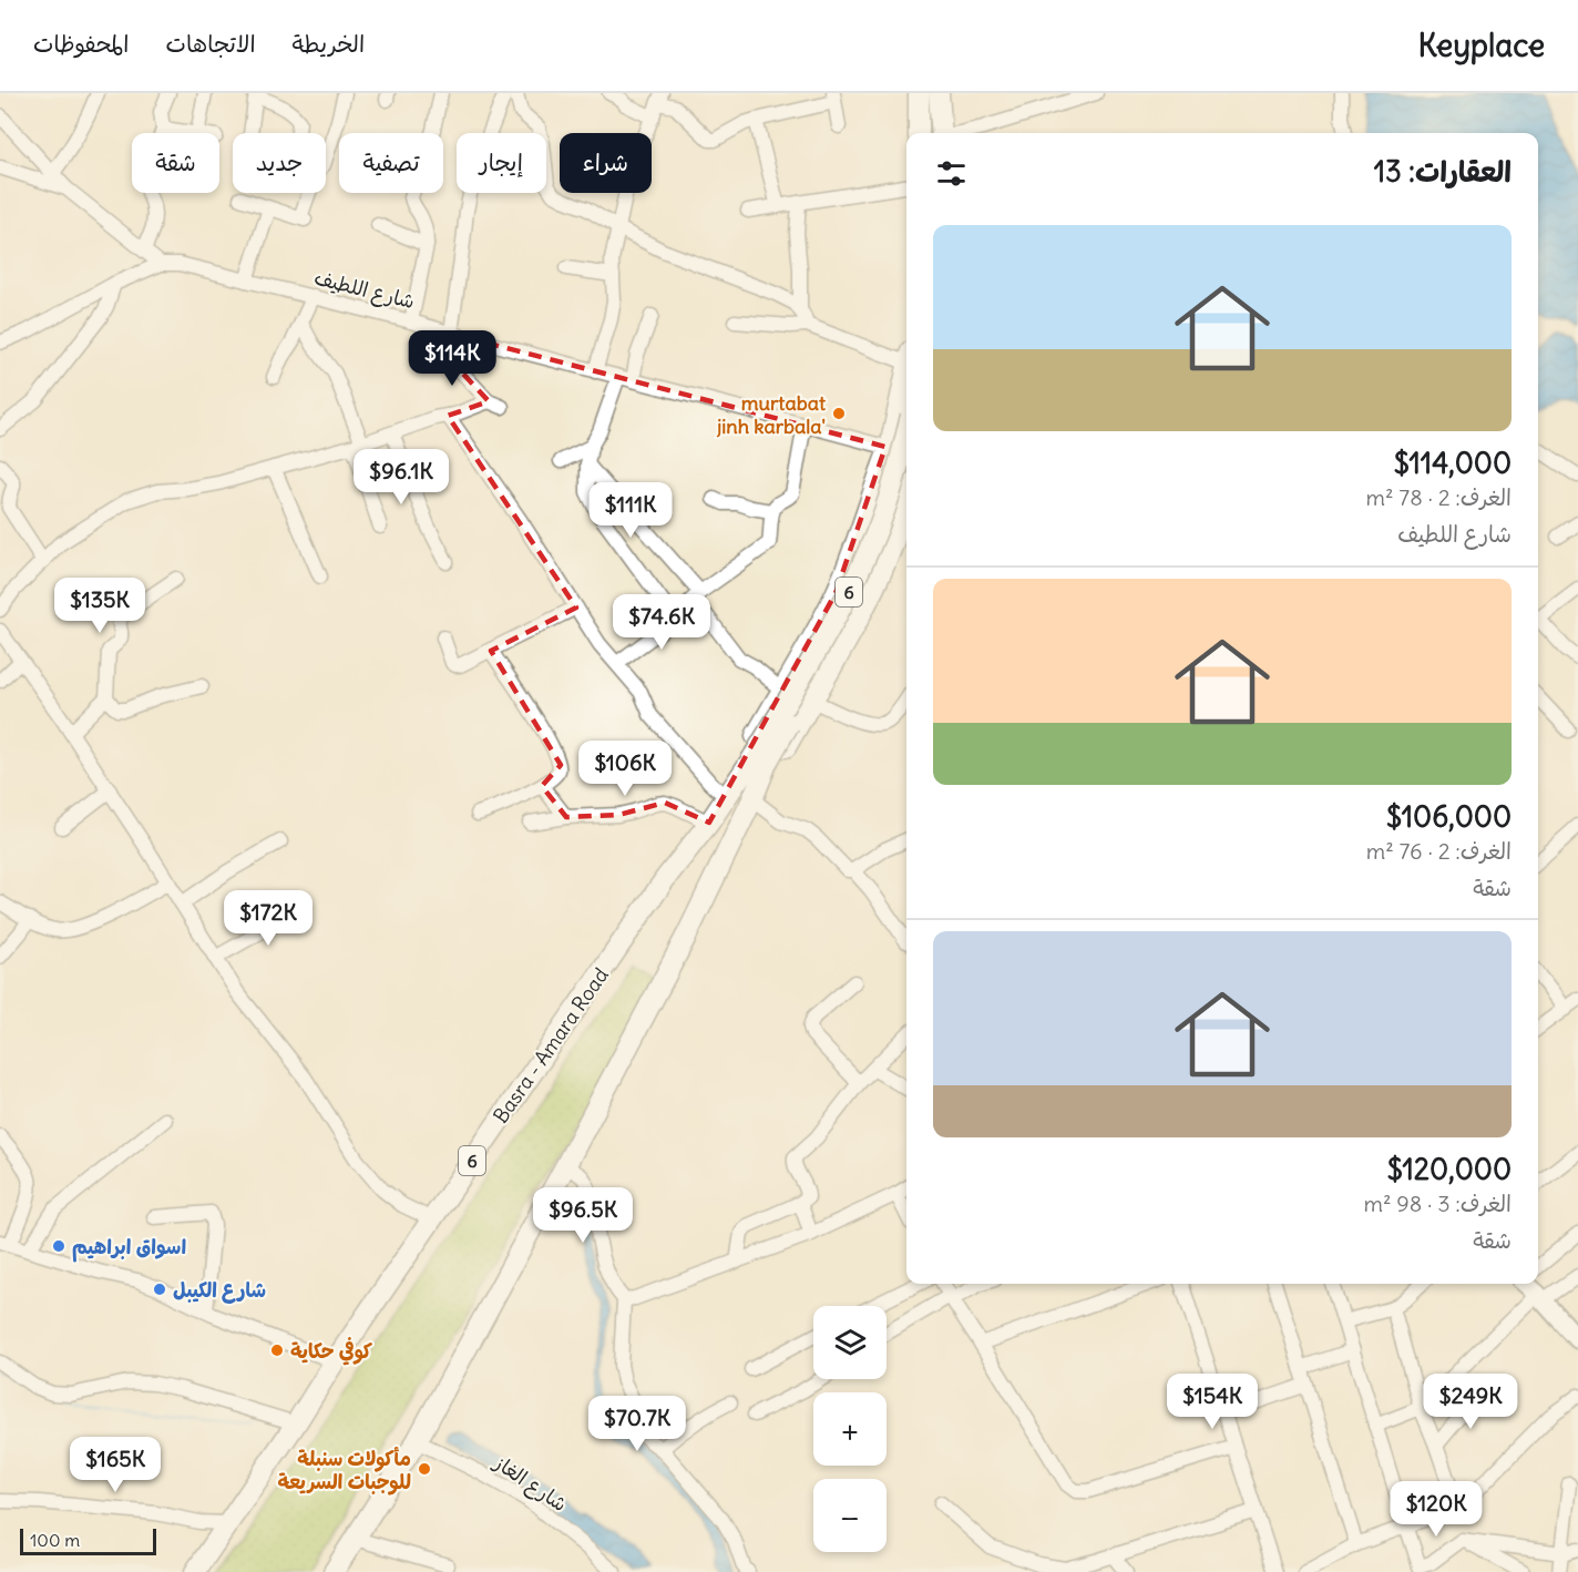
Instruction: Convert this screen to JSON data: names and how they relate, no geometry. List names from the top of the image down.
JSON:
{
  "streets": {
    "highway": ["6", "Basra - Amara Road"],
    "street": ["شارع اللطيف", "شارع الغاز"]
  },
  "crossings": [
    ["6", "Basra - Amara Road"],
    ["6", "شارع الغاز"]
  ],
  "places": [
    "murtabat jinh karbala'",
    "اسواق ابراهيم",
    "شارع الكيبل",
    "كوفي حكاية",
    "مأكولات سنبلة للوجبات السريعة"
  ],
  "scale_bar": "100 m",
  "page": {
    "header": "Keyplace",
    "nav": ["الخريطة", "الاتجاهات", "المحفوظات"],
    "chip": [
      "شراء",
      "إيجار",
      "تصفية",
      "جديد",
      "شقة"
    ],
    "heading": "العقارات: 13",
    "list": [
      {
        "name": "$114,000",
        "note": "الغرف: 2 · 78 m² · شارع اللطيف"
      },
      {
        "name": "$106,000",
        "note": "الغرف: 2 · 76 m² · شقة"
      },
      {
        "name": "$120,000",
        "note": "الغرف: 3 · 98 m² · شقة"
      }
    ],
    "price": [
      "$114K",
      "$96.1K",
      "$111K",
      "$135K",
      "$74.6K",
      "$106K",
      "$172K",
      "$96.5K",
      "$154K",
      "$249K",
      "$70.7K",
      "$165K",
      "$120K"
    ],
    "map_buttons": ["+", "−"],
    "scale": "100 m"
  }
}
